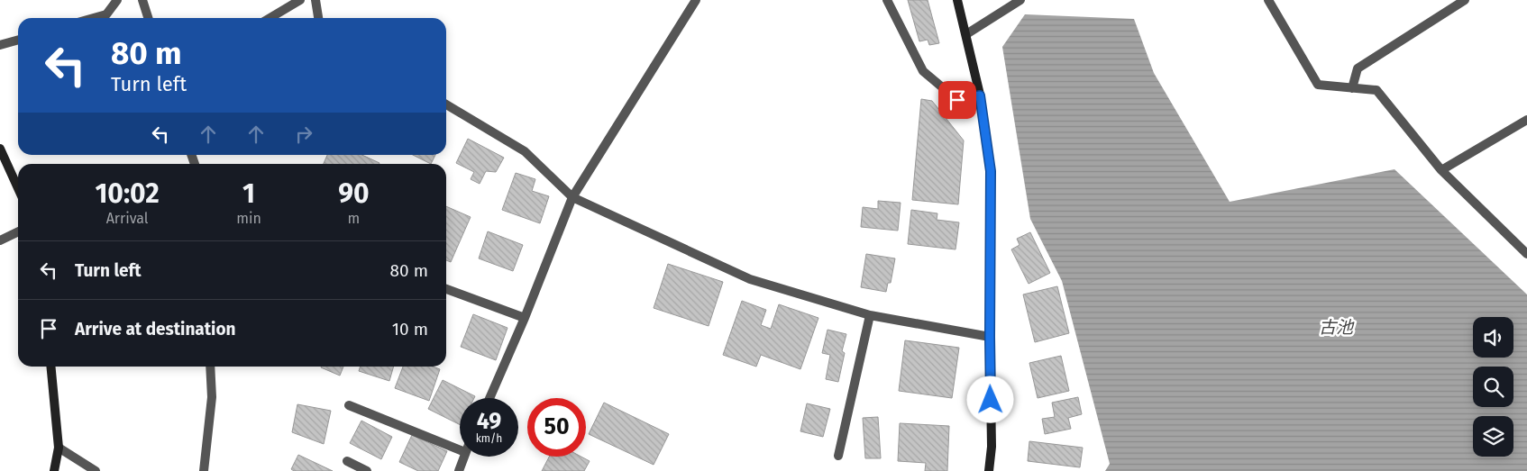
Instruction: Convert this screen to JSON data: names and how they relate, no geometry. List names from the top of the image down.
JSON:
{
  "water": ["古池"],
  "page": {
    "turn": ["80 m", "Turn left"],
    "eta": [
      "10:02",
      "Arrival",
      "1",
      "min",
      "90",
      "m"
    ],
    "list": [
      {
        "name": "Turn left",
        "value": "80 m"
      },
      {
        "name": "Arrive at destination",
        "value": "10 m"
      }
    ],
    "speed": "49 km/h",
    "limit": "50"
  }
}
